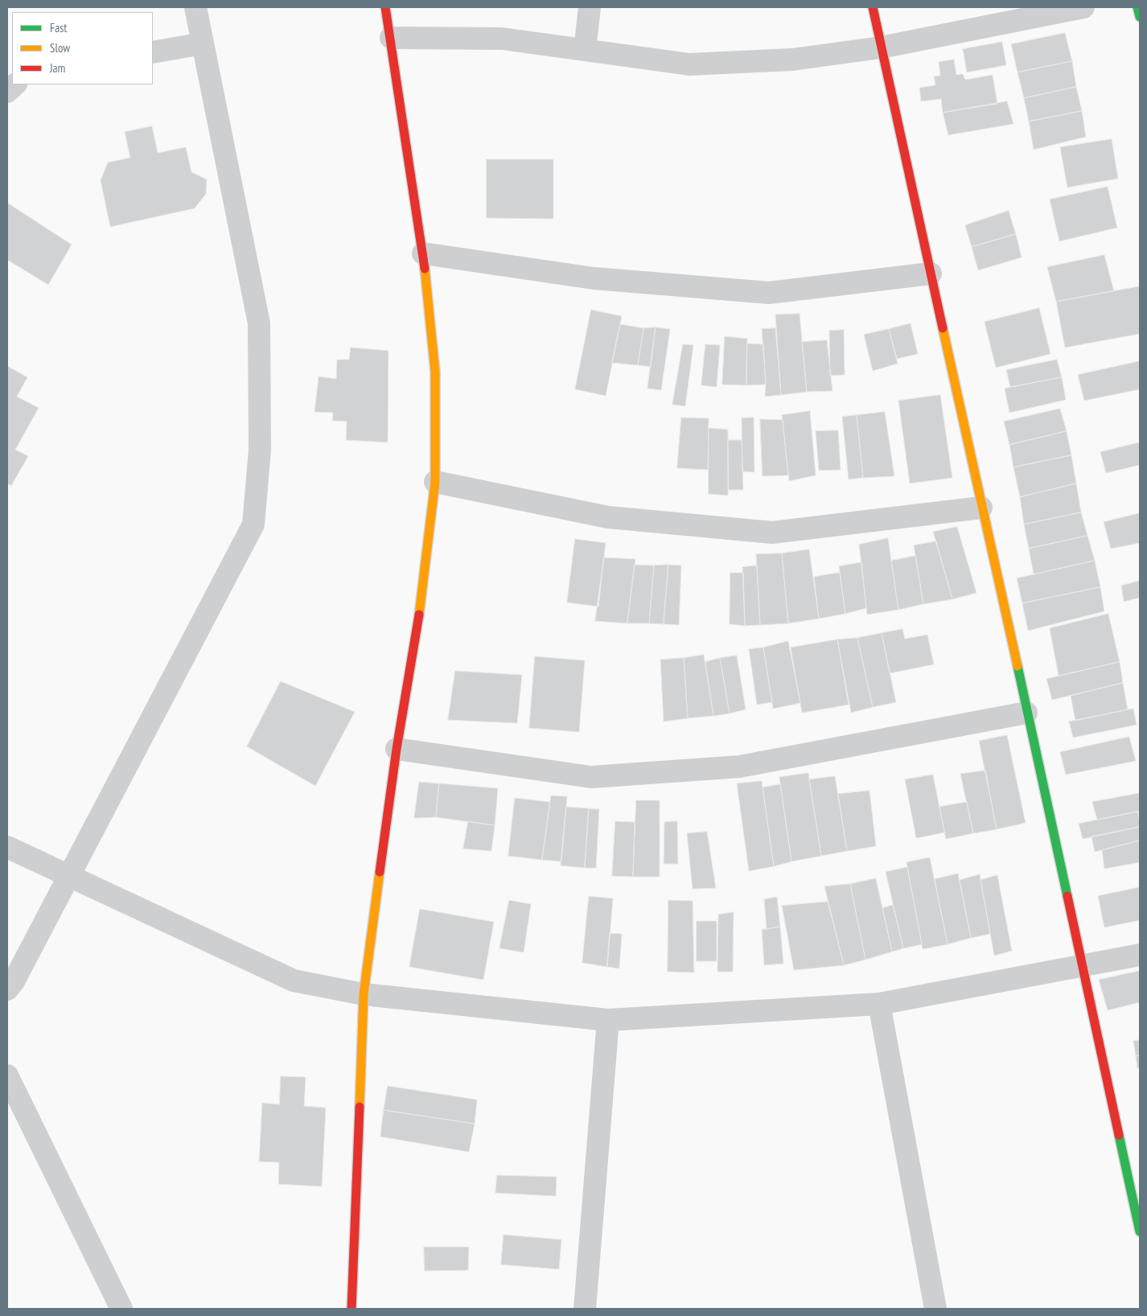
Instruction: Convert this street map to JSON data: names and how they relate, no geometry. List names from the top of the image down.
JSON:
{
  "legend": ["Fast", "Slow", "Jam"]
}
